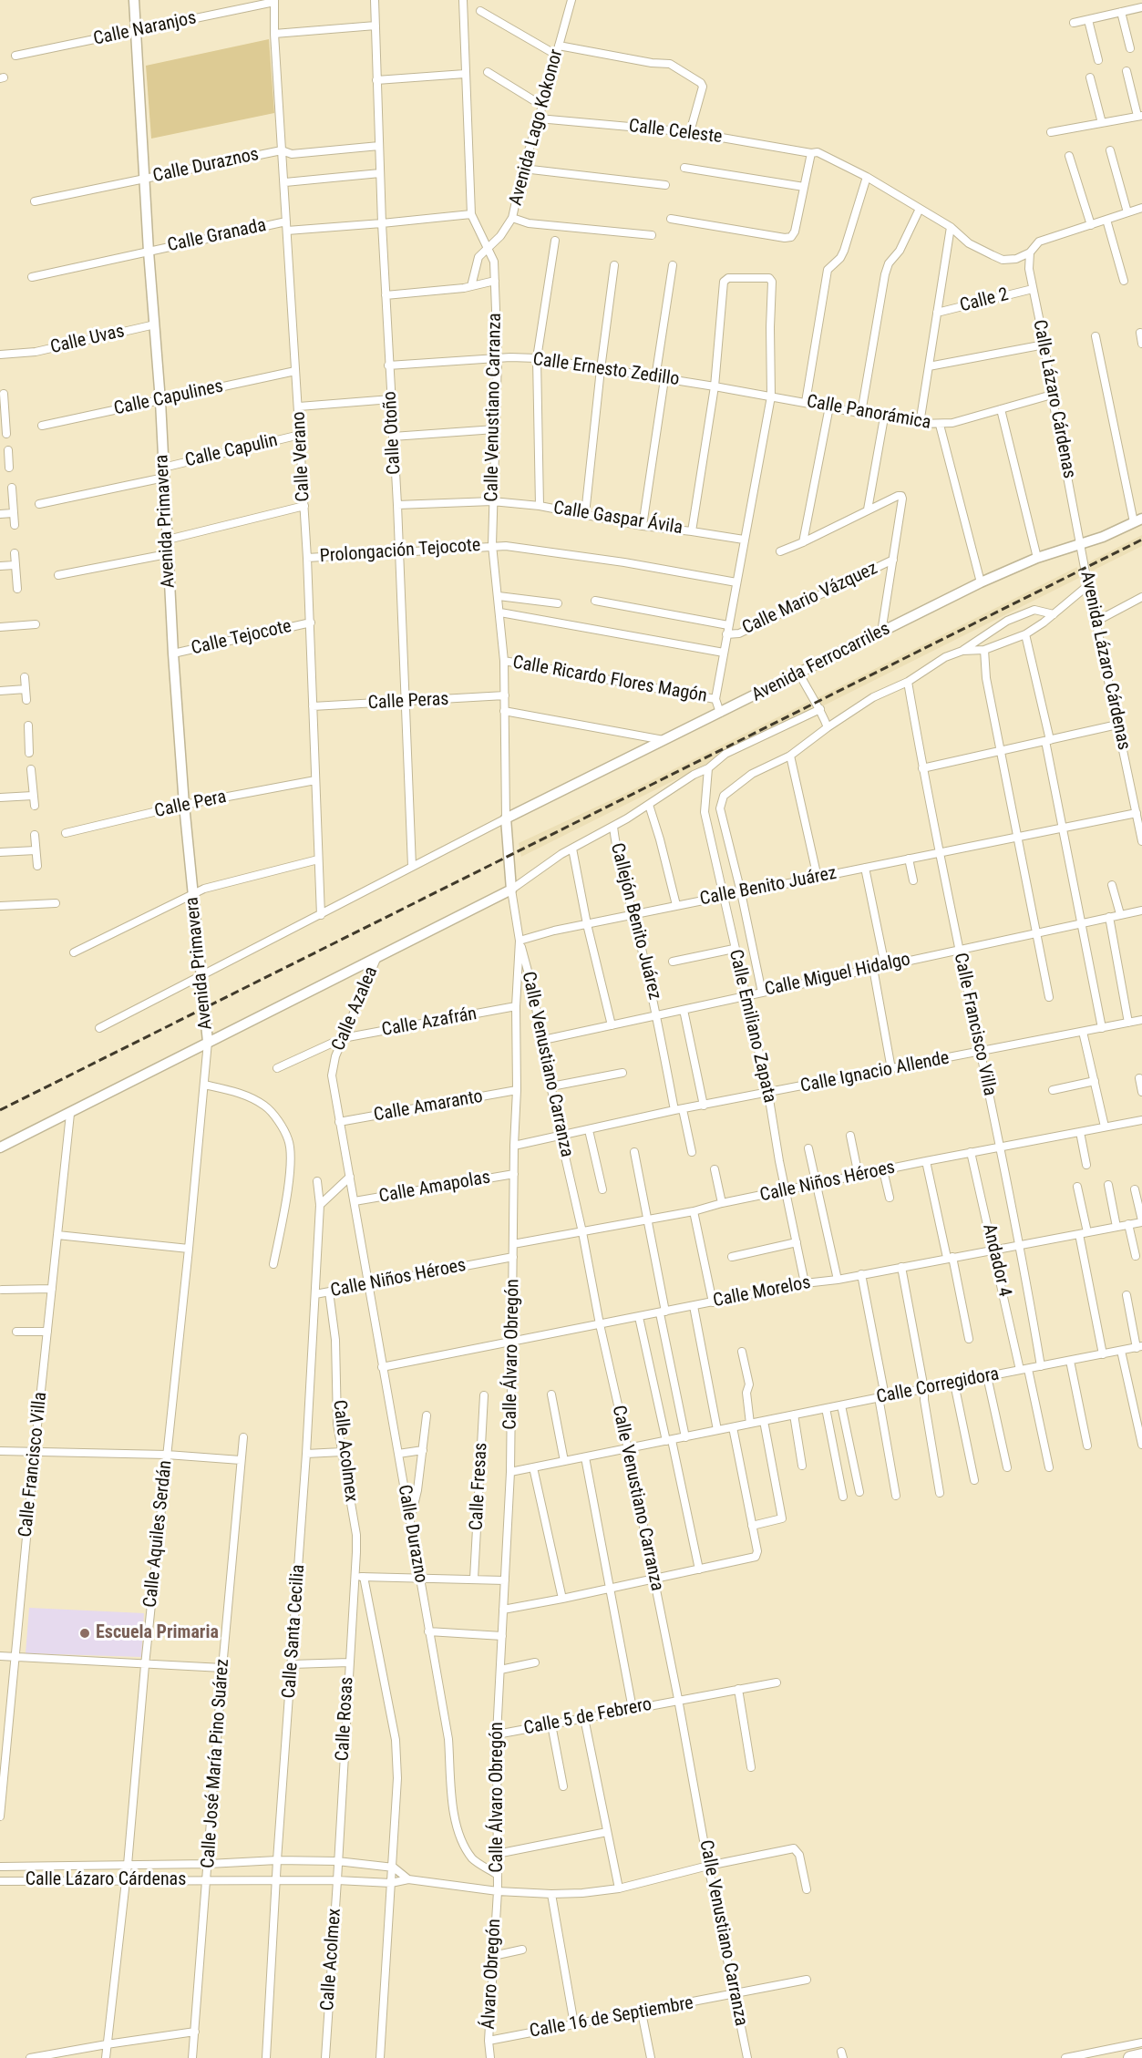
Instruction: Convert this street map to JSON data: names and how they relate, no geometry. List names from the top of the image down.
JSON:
{
  "streets": {
    "street": [
      "Calle Naranjos",
      "Avenida Lago Kokonor",
      "Calle Celeste",
      "Calle Duraznos",
      "Calle Granada",
      "Calle 2",
      "Calle Uvas",
      "Calle Ernesto Zedillo",
      "Calle Capulines",
      "Calle Lázaro Cárdenas",
      "Calle Venustiano Carranza",
      "Calle Panorámica",
      "Calle Otoño",
      "Calle Capulin",
      "Calle Verano",
      "Calle Gaspar Ávila",
      "Avenida Primavera",
      "Prolongación Tejocote",
      "Calle Mario Vázquez",
      "Calle Tejocote",
      "Avenida Lázaro Cárdenas",
      "Avenida Ferrocarriles",
      "Calle Ricardo Flores Magón",
      "Calle Peras",
      "Calle Pera",
      "Calle Benito Juárez",
      "Callejón Benito Juárez",
      "Calle Miguel Hidalgo",
      "Calle Azalea",
      "Calle Azafrán",
      "Calle Francisco Villa",
      "Calle Emiliano Zapata",
      "Calle Ignacio Allende",
      "Calle Amaranto",
      "Calle Niños Héroes",
      "Calle Amapolas",
      "Andador 4",
      "Calle Morelos",
      "Calle Álvaro Obregón",
      "Calle Corregidora",
      "Calle Acolmex",
      "Calle Fresas",
      "Calle Aquiles Serdán",
      "Calle Durazno",
      "Calle Santa Cecilia",
      "Calle 5 de Febrero",
      "Calle Rosas",
      "Calle José María Pino Suárez",
      "Álvaro Obregón",
      "Calle 16 de Septiembre"
    ]
  },
  "crossings": [
    ["Calle Naranjos", "Calle Verano"],
    ["Calle Naranjos", "Avenida Primavera"],
    ["Avenida Lago Kokonor", "Calle Celeste"],
    ["Avenida Lago Kokonor", "Calle Venustiano Carranza"],
    ["Calle Celeste", "Calle Lázaro Cárdenas"],
    ["Calle Duraznos", "Calle Otoño"],
    ["Calle Duraznos", "Calle Verano"],
    ["Calle Duraznos", "Avenida Primavera"],
    ["Calle Granada", "Calle Verano"],
    ["Calle Granada", "Avenida Primavera"],
    ["Calle 2", "Calle Lázaro Cárdenas"],
    ["Calle Uvas", "Avenida Primavera"],
    ["Calle Ernesto Zedillo", "Calle Venustiano Carranza"],
    ["Calle Ernesto Zedillo", "Calle Panorámica"],
    ["Calle Ernesto Zedillo", "Calle Otoño"],
    ["Calle Capulines", "Calle Verano"],
    ["Calle Capulines", "Avenida Primavera"],
    ["Calle Lázaro Cárdenas", "Calle Venustiano Carranza"],
    ["Calle Lázaro Cárdenas", "Calle Panorámica"],
    ["Calle Lázaro Cárdenas", "Avenida Lázaro Cárdenas"],
    ["Calle Lázaro Cárdenas", "Avenida Ferrocarriles"],
    ["Calle Lázaro Cárdenas", "Calle Álvaro Obregón"],
    ["Calle Lázaro Cárdenas", "Calle Acolmex"],
    ["Calle Lázaro Cárdenas", "Calle Aquiles Serdán"],
    ["Calle Lázaro Cárdenas", "Calle Santa Cecilia"],
    ["Calle Lázaro Cárdenas", "Calle Rosas"],
    ["Calle Lázaro Cárdenas", "Calle José María Pino Suárez"],
    ["Calle Lázaro Cárdenas", "Álvaro Obregón"],
    ["Calle Venustiano Carranza", "Calle Gaspar Ávila"],
    ["Calle Venustiano Carranza", "Prolongación Tejocote"],
    ["Calle Venustiano Carranza", "Avenida Ferrocarriles"],
    ["Calle Venustiano Carranza", "Calle Ricardo Flores Magón"],
    ["Calle Venustiano Carranza", "Calle Peras"],
    ["Calle Venustiano Carranza", "Calle Benito Juárez"],
    ["Calle Venustiano Carranza", "Calle Miguel Hidalgo"],
    ["Calle Venustiano Carranza", "Calle Ignacio Allende"],
    ["Calle Venustiano Carranza", "Calle Niños Héroes"],
    ["Calle Venustiano Carranza", "Calle Morelos"],
    ["Calle Venustiano Carranza", "Calle Álvaro Obregón"],
    ["Calle Venustiano Carranza", "Calle Corregidora"],
    ["Calle Venustiano Carranza", "Calle 5 de Febrero"],
    ["Calle Venustiano Carranza", "Calle 16 de Septiembre"],
    ["Calle Otoño", "Calle Gaspar Ávila"],
    ["Calle Otoño", "Prolongación Tejocote"],
    ["Calle Otoño", "Calle Peras"],
    ["Calle Capulin", "Calle Verano"],
    ["Calle Capulin", "Avenida Primavera"],
    ["Calle Verano", "Prolongación Tejocote"],
    ["Calle Verano", "Calle Tejocote"],
    ["Calle Verano", "Calle Peras"],
    ["Calle Verano", "Calle Pera"],
    ["Avenida Primavera", "Calle Tejocote"],
    ["Avenida Primavera", "Calle Pera"],
    ["Avenida Primavera", "Calle Aquiles Serdán"],
    ["Avenida Lázaro Cárdenas", "Avenida Ferrocarriles"],
    ["Avenida Lázaro Cárdenas", "Calle Benito Juárez"],
    ["Avenida Ferrocarriles", "Calle Álvaro Obregón"],
    ["Calle Benito Juárez", "Callejón Benito Juárez"],
    ["Calle Benito Juárez", "Calle Francisco Villa"],
    ["Calle Benito Juárez", "Calle Emiliano Zapata"],
    ["Calle Benito Juárez", "Calle Álvaro Obregón"],
    ["Callejón Benito Juárez", "Calle Miguel Hidalgo"],
    ["Callejón Benito Juárez", "Calle Ignacio Allende"],
    ["Calle Miguel Hidalgo", "Calle Francisco Villa"],
    ["Calle Miguel Hidalgo", "Calle Emiliano Zapata"],
    ["Calle Azalea", "Calle Azafrán"],
    ["Calle Azalea", "Calle Amaranto"],
    ["Calle Azalea", "Calle Álvaro Obregón"],
    ["Calle Azalea", "Calle Durazno"],
    ["Calle Azafrán", "Calle Álvaro Obregón"],
    ["Calle Francisco Villa", "Calle Ignacio Allende"],
    ["Calle Francisco Villa", "Calle Niños Héroes"],
    ["Calle Francisco Villa", "Calle Morelos"],
    ["Calle Francisco Villa", "Calle Corregidora"],
    ["Calle Emiliano Zapata", "Calle Ignacio Allende"],
    ["Calle Emiliano Zapata", "Calle Niños Héroes"],
    ["Calle Emiliano Zapata", "Calle Morelos"],
    ["Calle Ignacio Allende", "Calle Álvaro Obregón"],
    ["Calle Amaranto", "Calle Álvaro Obregón"],
    ["Calle Niños Héroes", "Andador 4"],
    ["Calle Niños Héroes", "Calle Álvaro Obregón"],
    ["Calle Niños Héroes", "Calle Acolmex"],
    ["Calle Niños Héroes", "Calle Durazno"],
    ["Calle Niños Héroes", "Calle Santa Cecilia"],
    ["Calle Amapolas", "Calle Álvaro Obregón"],
    ["Calle Amapolas", "Calle Durazno"],
    ["Andador 4", "Calle Morelos"],
    ["Andador 4", "Calle Corregidora"],
    ["Calle Morelos", "Calle Álvaro Obregón"],
    ["Calle Morelos", "Calle Durazno"],
    ["Calle Álvaro Obregón", "Calle Corregidora"],
    ["Calle Álvaro Obregón", "Calle Durazno"],
    ["Calle Álvaro Obregón", "Calle 5 de Febrero"],
    ["Calle Álvaro Obregón", "Álvaro Obregón"],
    ["Calle Acolmex", "Calle Rosas"],
    ["Álvaro Obregón", "Calle 16 de Septiembre"]
  ],
  "places": ["Escuela Primaria"]
}
